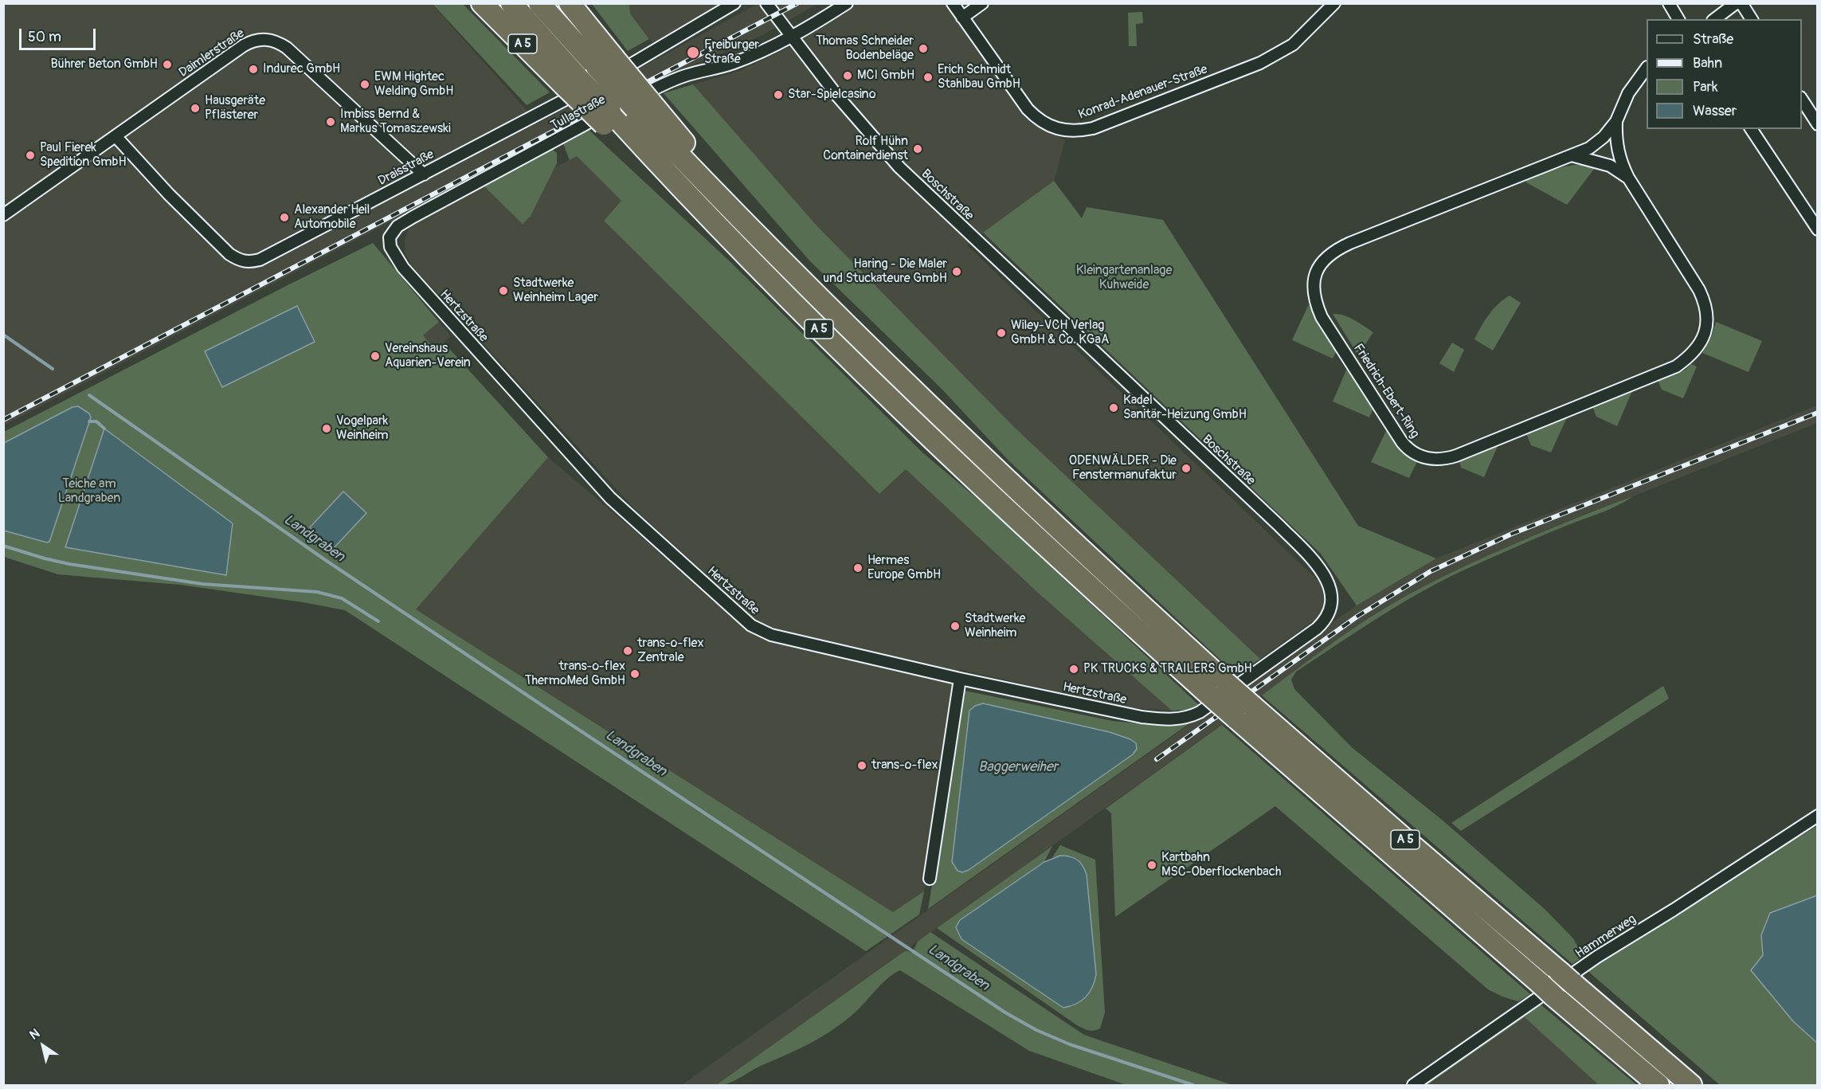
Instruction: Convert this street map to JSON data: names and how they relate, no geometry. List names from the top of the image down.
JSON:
{
  "streets": {
    "highway": ["A 5"],
    "street": [
      "Daimlerstraße",
      "Konrad-Adenauer-Straße",
      "Tullastraße",
      "Draisstraße",
      "Boschstraße",
      "Hertzstraße",
      "Friedrich-Ebert-Ring",
      "Hammerweg"
    ]
  },
  "crossings": [
    ["A 5", "Boschstraße"],
    ["A 5", "Hertzstraße"],
    ["Daimlerstraße", "Draisstraße"],
    ["Tullastraße", "Boschstraße"],
    ["Tullastraße", "Hertzstraße"],
    ["Boschstraße", "Hertzstraße"]
  ],
  "water": ["Landgraben", "Baggerweiher"],
  "parks": ["Kleingartenanlage Kuhweide", "Teiche am Landgraben"],
  "places": [
    "Thomas Schneider Bodenbeläge",
    "Freiburger Straße",
    "Bührer Beton GmbH",
    "Indurec GmbH",
    "MCI GmbH",
    "Erich Schmidt Stahlbau GmbH",
    "EWM Hightec Welding GmbH",
    "Star-Spielcasino",
    "Hausgeräte Pflästerer",
    "Imbiss Bernd & Markus Tomaszewski",
    "Rolf Hühn Containerdienst",
    "Paul Fierek Spedition GmbH",
    "Alexander Heil Automobile",
    "Haring - Die Maler und Stuckateure GmbH",
    "Stadtwerke Weinheim Lager",
    "Wiley-VCH Verlag GmbH & Co. KGaA",
    "Vereinshaus Aquarien-Verein",
    "Kadel Sanitär-Heizung GmbH",
    "Vogelpark Weinheim",
    "ODENWÄLDER - Die Fenstermanufaktur",
    "Hermes Europe GmbH",
    "Stadtwerke Weinheim",
    "trans-o-flex Zentrale",
    "PK TRUCKS & TRAILERS GmbH",
    "trans-o-flex ThermoMed GmbH",
    "trans-o-flex",
    "Kartbahn MSC-Oberflockenbach"
  ],
  "legend": [
    "Straße",
    "Bahn",
    "Park",
    "Wasser"
  ],
  "scale_bar": "50 m",
  "north": "top left"
}
